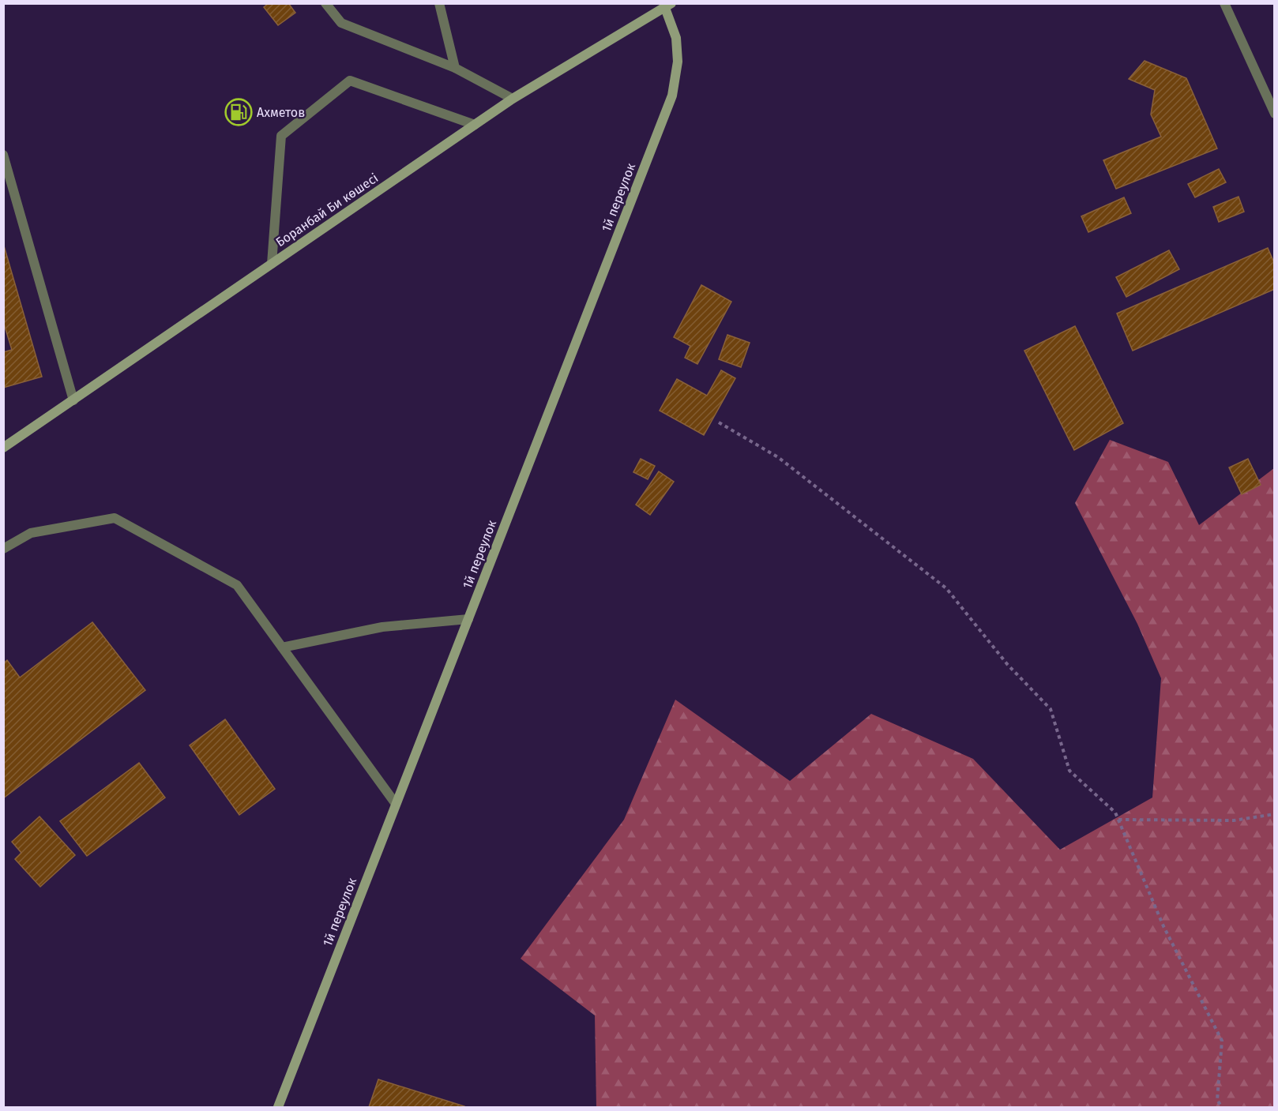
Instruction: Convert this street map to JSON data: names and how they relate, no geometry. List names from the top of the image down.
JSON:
{
  "streets": {
    "street": ["1й переулок", "Боранбай Би көшесі"]
  },
  "crossings": [
    ["1й переулок", "Боранбай Би көшесі"]
  ],
  "places": {
    "fuel station": ["Ахметов"]
  }
}
